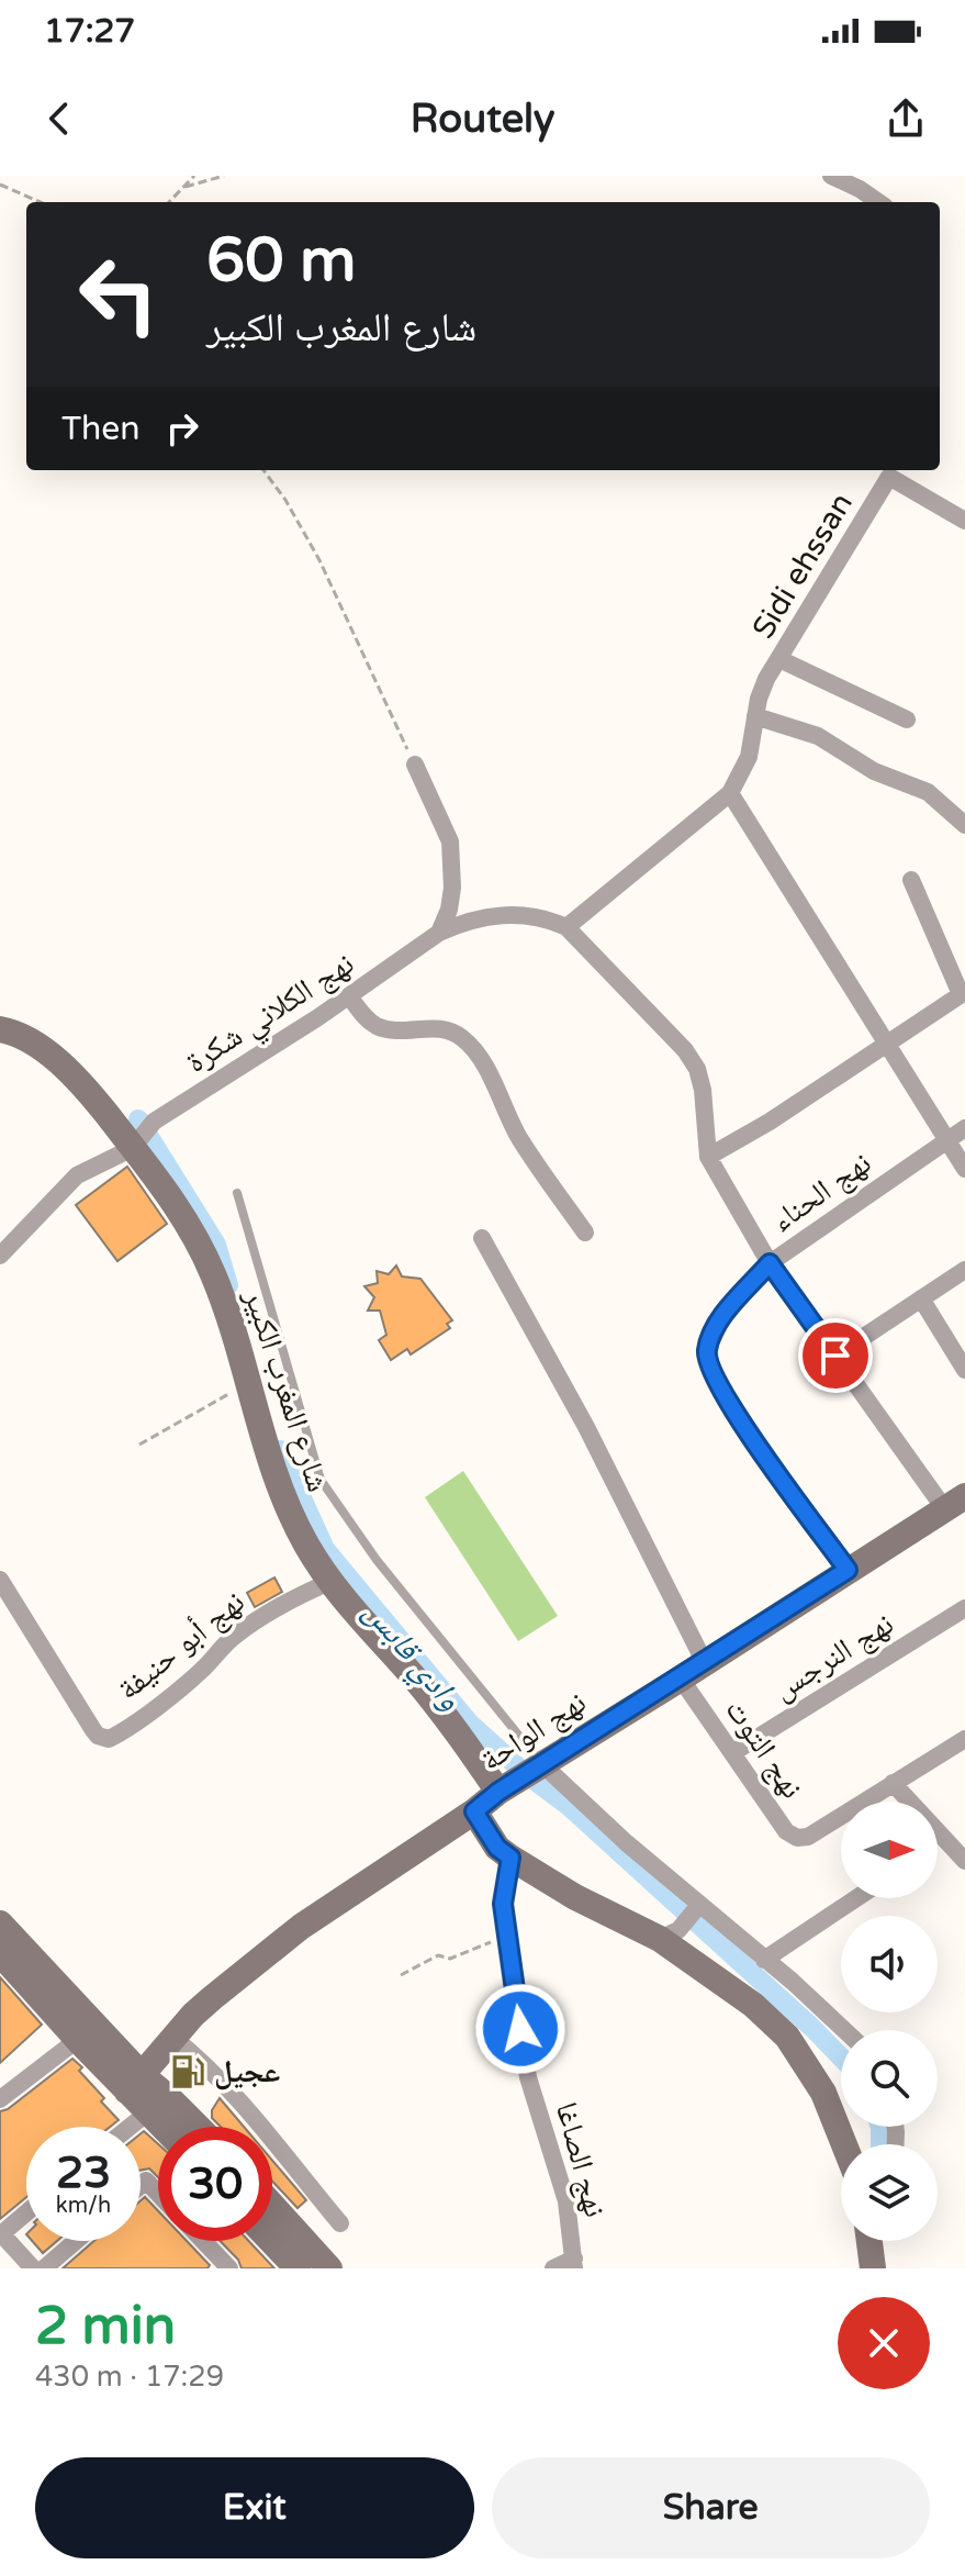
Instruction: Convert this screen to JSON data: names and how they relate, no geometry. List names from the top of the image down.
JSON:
{
  "streets": {
    "street": [
      "Sidi ehssan",
      "نهج الكلاني شكرة",
      "نهج الحناء",
      "شارع المغرب الكبير",
      "نهج أبو حنيفة",
      "نهج النرجس",
      "نهج الواحة",
      "نهج التوت",
      "نهج الصاغا"
    ]
  },
  "crossings": [
    ["نهج الكلاني شكرة", "شارع المغرب الكبير"],
    ["نهج الحناء", "نهج الواحة"],
    ["شارع المغرب الكبير", "نهج أبو حنيفة"],
    ["شارع المغرب الكبير", "نهج الواحة"],
    ["نهج النرجس", "نهج التوت"],
    ["نهج الواحة", "نهج التوت"]
  ],
  "water": ["وادي قابس"],
  "places": {
    "fuel station": ["عجيل"]
  },
  "north": "right",
  "page": {
    "status": "17:27",
    "header": "Routely",
    "turn": ["60 m", "شارع المغرب الكبير"],
    "then": "Then",
    "speed": "23 km/h",
    "limit": "30",
    "heading": ["2 min", "430 m · 17:29"],
    "buttons": ["Exit", "Share"]
  }
}
